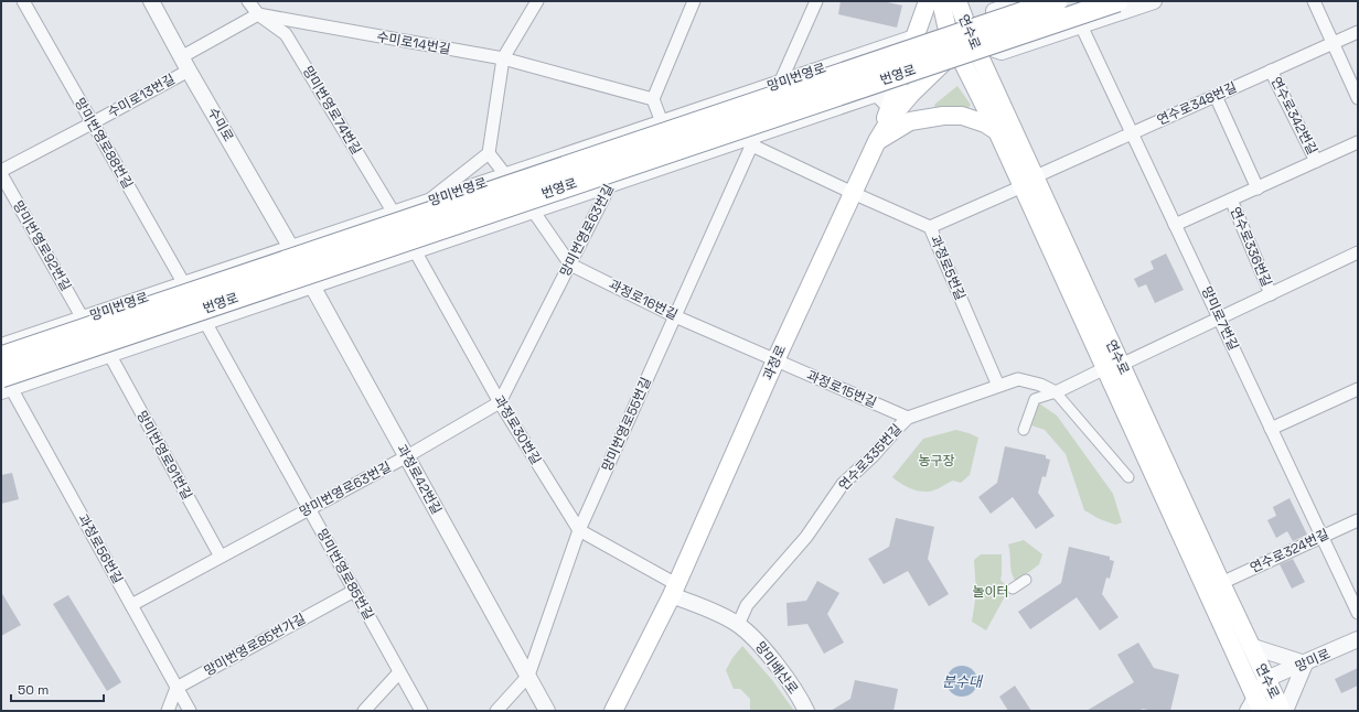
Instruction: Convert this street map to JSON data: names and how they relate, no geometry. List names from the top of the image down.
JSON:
{
  "streets": {
    "highway": ["번영로"],
    "main road": ["연수로", "과정로"],
    "street": [
      "수미로14번길",
      "망미번영로",
      "수미로13번길",
      "연수로348번길",
      "망미번영로74번길",
      "연수로342번길",
      "수미로",
      "망미번영로88번길",
      "망미번영로63번길",
      "망미번영로92번길",
      "연수로336번길",
      "과정로5번길",
      "과정로16번길",
      "망미로7번길",
      "과정로15번길",
      "망미번영로55번길",
      "과정로30번길",
      "망미번영로91번길",
      "연수로335번길",
      "과정로42번길",
      "과정로56번길",
      "연수로324번길",
      "망미번영로85번길",
      "망미번영로85번가길",
      "망미로",
      "망미배산로"
    ]
  },
  "crossings": [
    ["연수로", "연수로348번길"],
    ["연수로", "연수로336번길"],
    ["연수로", "과정로"],
    ["연수로", "연수로324번길"],
    ["연수로", "망미로"],
    ["수미로14번길", "망미번영로74번길"],
    ["번영로", "과정로56번길"],
    ["망미번영로", "망미번영로74번길"],
    ["망미번영로", "수미로"],
    ["망미번영로", "망미번영로88번길"],
    ["망미번영로", "망미번영로63번길"],
    ["망미번영로", "망미번영로92번길"],
    ["망미번영로", "과정로16번길"],
    ["망미번영로", "망미번영로55번길"],
    ["망미번영로", "과정로42번길"],
    ["수미로13번길", "수미로"],
    ["수미로13번길", "망미번영로88번길"],
    ["수미로13번길", "망미번영로92번길"],
    ["연수로348번길", "연수로342번길"],
    ["연수로348번길", "망미로7번길"],
    ["망미번영로74번길", "과정로30번길"],
    ["연수로342번길", "연수로336번길"],
    ["연수로342번길", "망미로7번길"],
    ["수미로", "과정로42번길"],
    ["망미번영로63번길", "과정로16번길"],
    ["망미번영로63번길", "과정로30번길"],
    ["망미번영로63번길", "망미번영로91번길"],
    ["망미번영로63번길", "과정로42번길"],
    ["망미번영로63번길", "과정로56번길"],
    ["망미번영로63번길", "망미번영로85번길"],
    ["연수로336번길", "망미로7번길"],
    ["과정로5번길", "과정로"],
    ["과정로5번길", "망미번영로55번길"],
    ["과정로5번길", "연수로335번길"],
    ["과정로16번길", "과정로"],
    ["과정로16번길", "과정로15번길"],
    ["과정로16번길", "망미번영로55번길"],
    ["망미로7번길", "연수로324번길"],
    ["과정로", "과정로15번길"],
    ["과정로", "과정로30번길"],
    ["과정로", "망미배산로"],
    ["과정로15번길", "연수로335번길"],
    ["망미번영로55번길", "과정로30번길"],
    ["망미번영로55번길", "과정로42번길"],
    ["과정로30번길", "망미배산로"],
    ["연수로335번길", "망미배산로"],
    ["과정로56번길", "망미번영로85번가길"],
    ["망미번영로85번길", "망미번영로85번가길"]
  ],
  "water": ["분수대"],
  "parks": ["농구장", "놀이터"],
  "scale_bar": "50 m"
}
